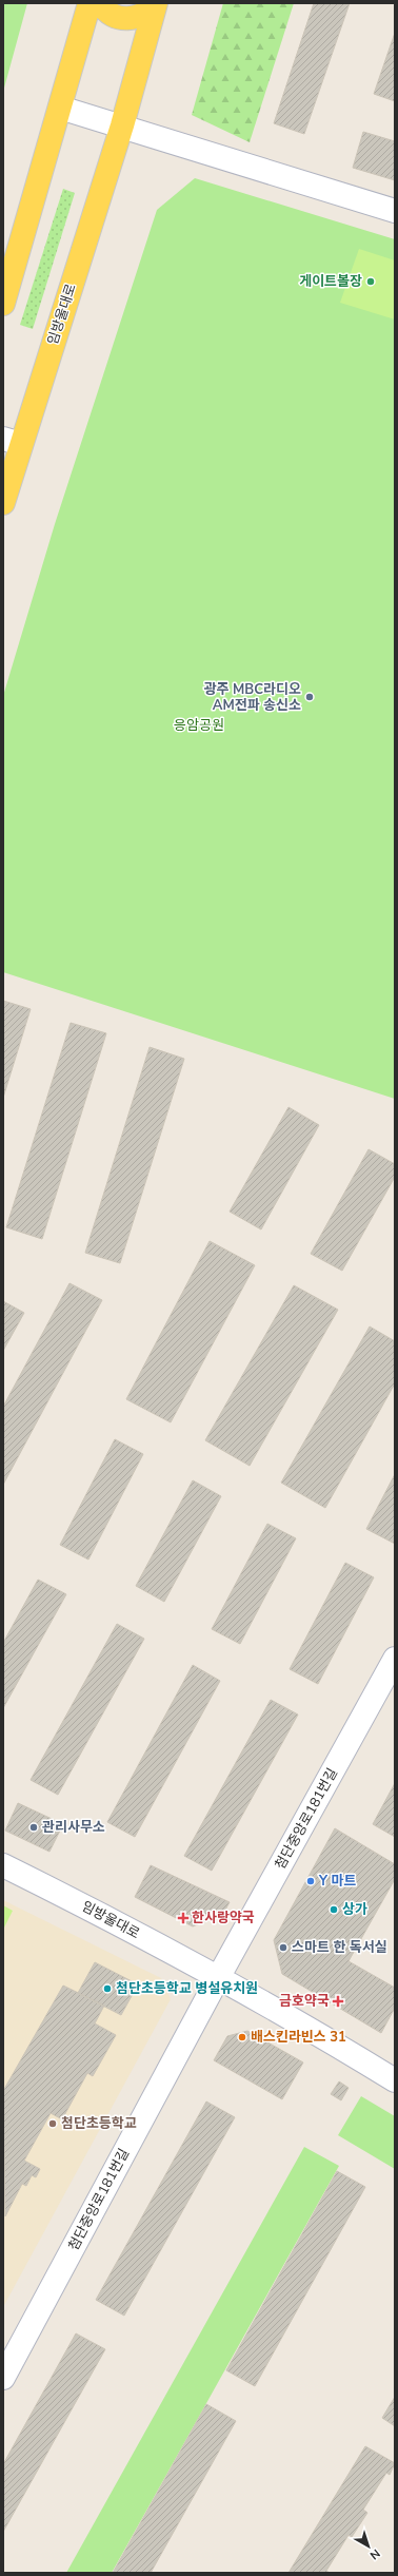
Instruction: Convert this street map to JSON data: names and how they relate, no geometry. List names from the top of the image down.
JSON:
{
  "streets": {
    "main road": ["임방울대로"],
    "street": ["첨단중앙로181번길"]
  },
  "crossings": [
    ["임방울대로", "첨단중앙로181번길"]
  ],
  "parks": ["응암공원"],
  "places": {
    "other": [
      "게이트볼장",
      "광주 MBC라디오 AM전파 송신소",
      "관리사무소",
      "Y 마트",
      "상가",
      "스마트 한 독서실",
      "첨단초등학교 병설유치원",
      "배스킨라빈스 31",
      "첨단초등학교"
    ],
    "health": ["한사랑약국", "금호약국"]
  },
  "north": "bottom right"
}
